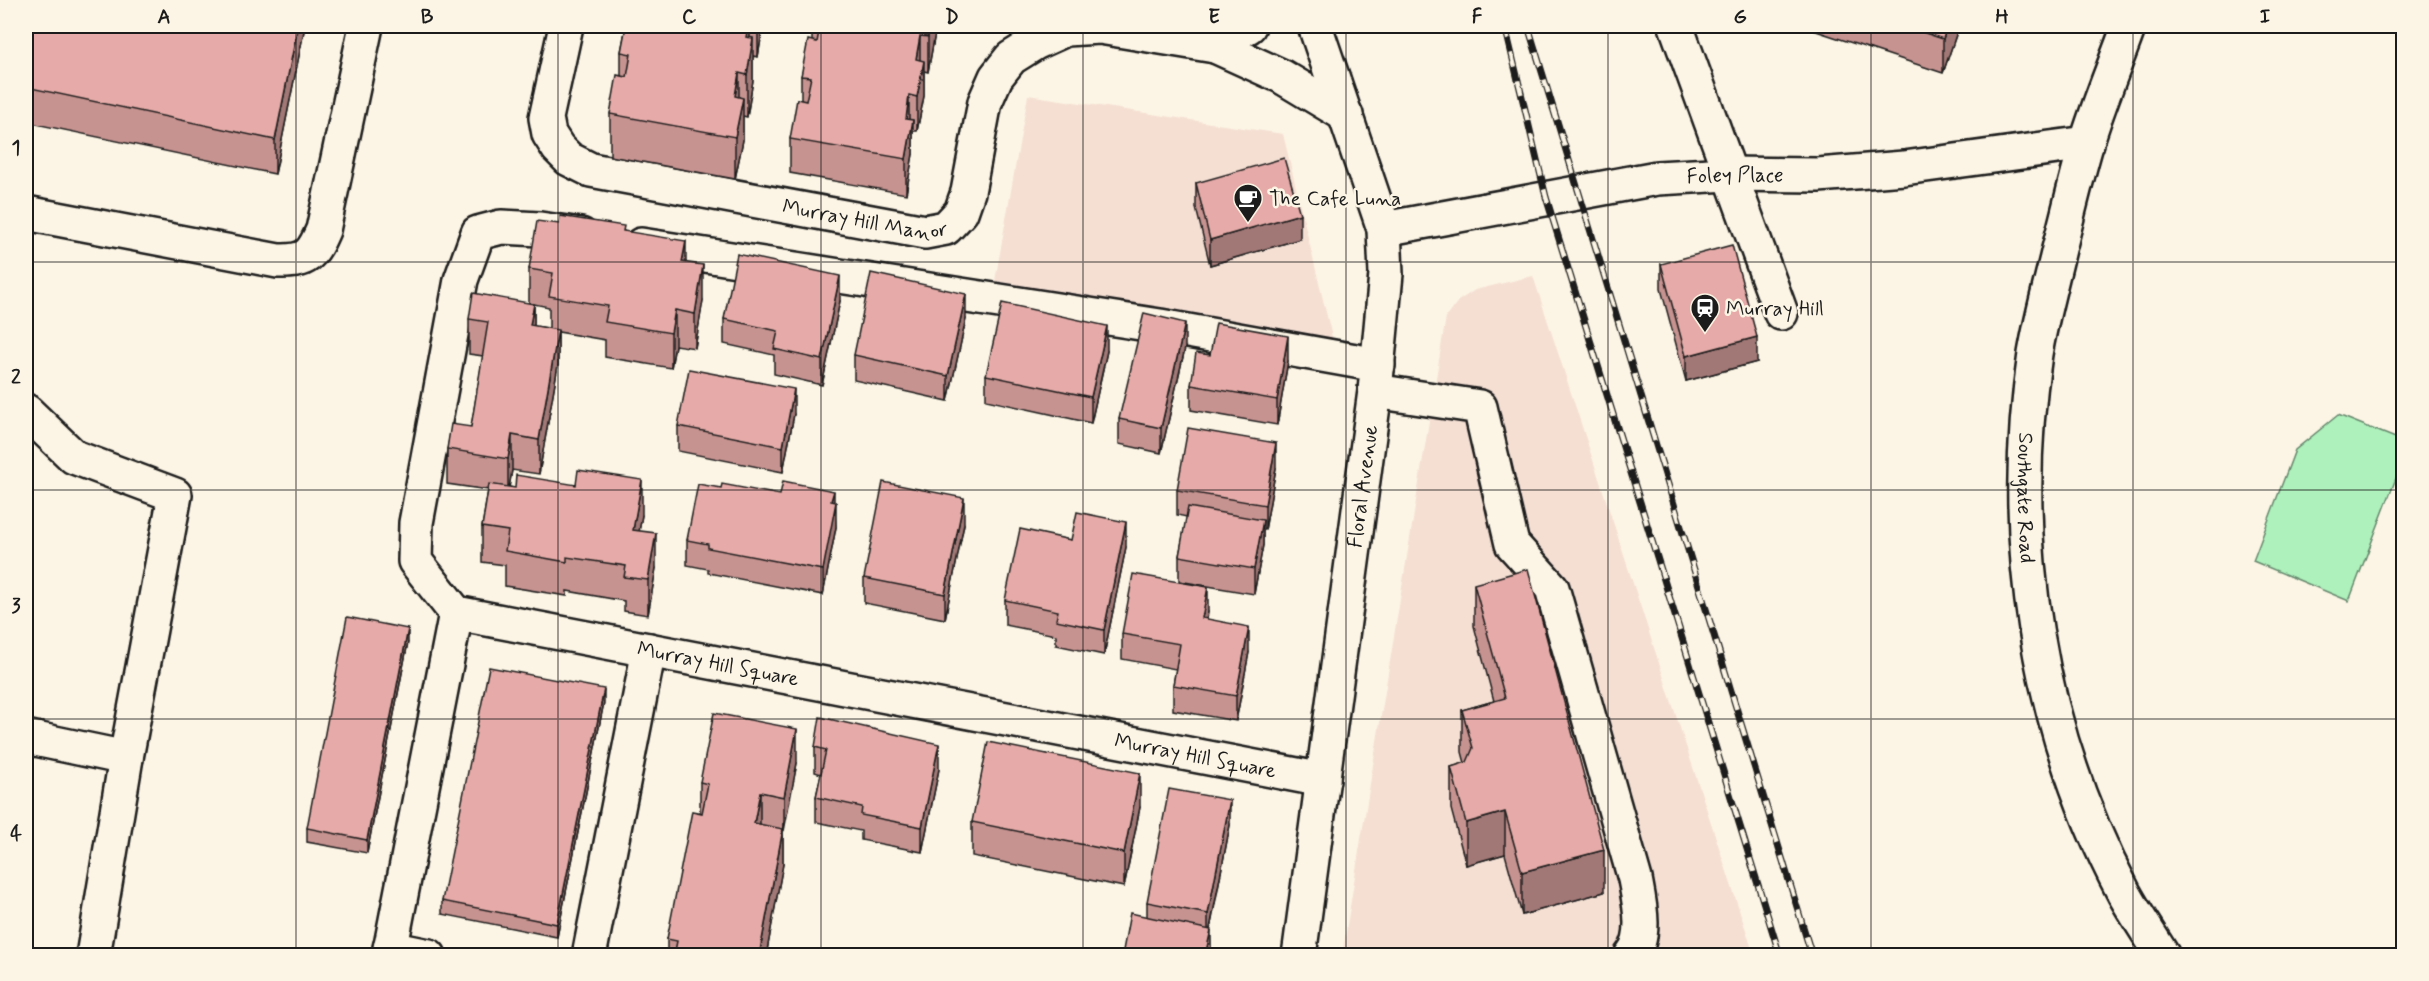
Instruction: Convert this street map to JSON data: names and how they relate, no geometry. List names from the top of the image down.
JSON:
{
  "streets": {
    "street": [
      "Foley Place",
      "Murray Hill Manor",
      "Floral Avenue",
      "Southgate Road",
      "Murray Hill Square"
    ]
  },
  "crossings": [
    ["Foley Place", "Floral Avenue"],
    ["Foley Place", "Southgate Road"],
    ["Murray Hill Manor", "Floral Avenue"],
    ["Floral Avenue", "Murray Hill Square"]
  ],
  "places": {
    "cafe": ["The Cafe Luna"],
    "station": ["Murray Hill"]
  },
  "grid": {
    "columns": [
      "A",
      "B",
      "C",
      "D",
      "E",
      "F",
      "G",
      "H",
      "I"
    ],
    "rows": [
      "1",
      "2",
      "3",
      "4"
    ]
  }
}
